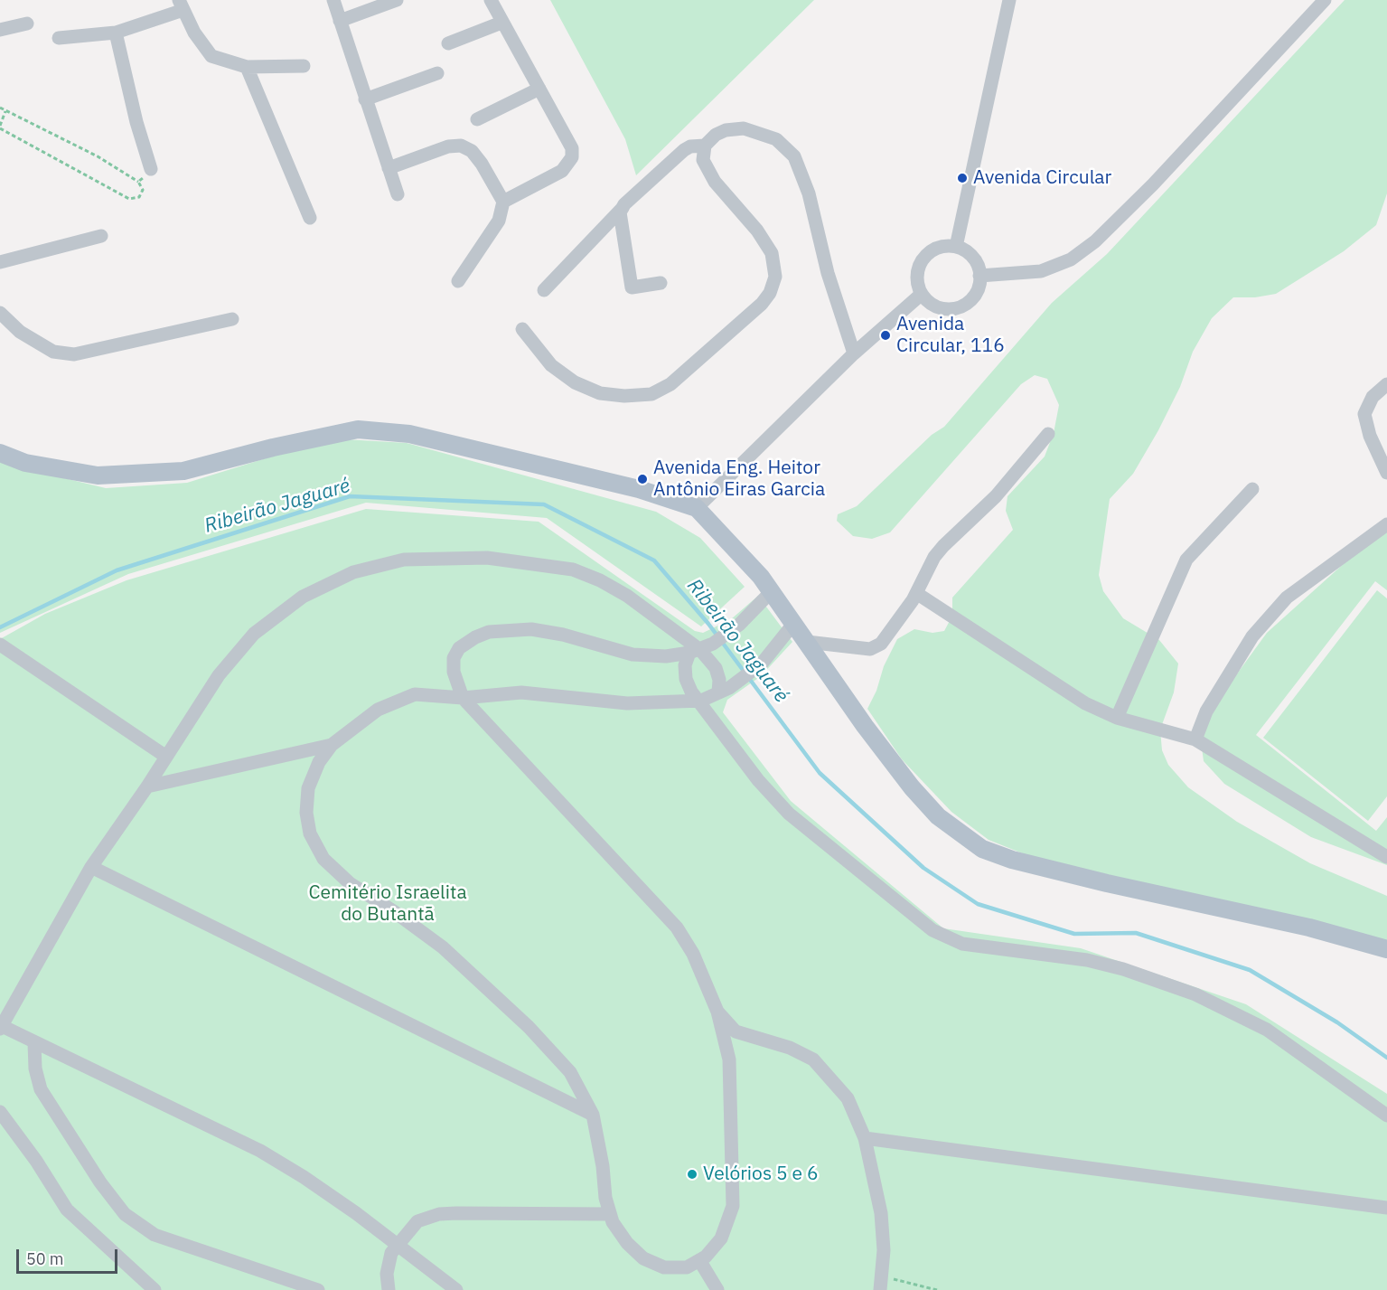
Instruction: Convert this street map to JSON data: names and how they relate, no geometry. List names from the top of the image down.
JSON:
{
  "water": ["Ribeirão Jaguaré"],
  "parks": ["Cemitério Israelita do Butantã"],
  "places": [
    "Avenida Circular",
    "Avenida Circular, 116",
    "Avenida Eng. Heitor Antônio Eiras Garcia",
    "Velórios 5 e 6"
  ],
  "scale_bar": "50 m"
}
